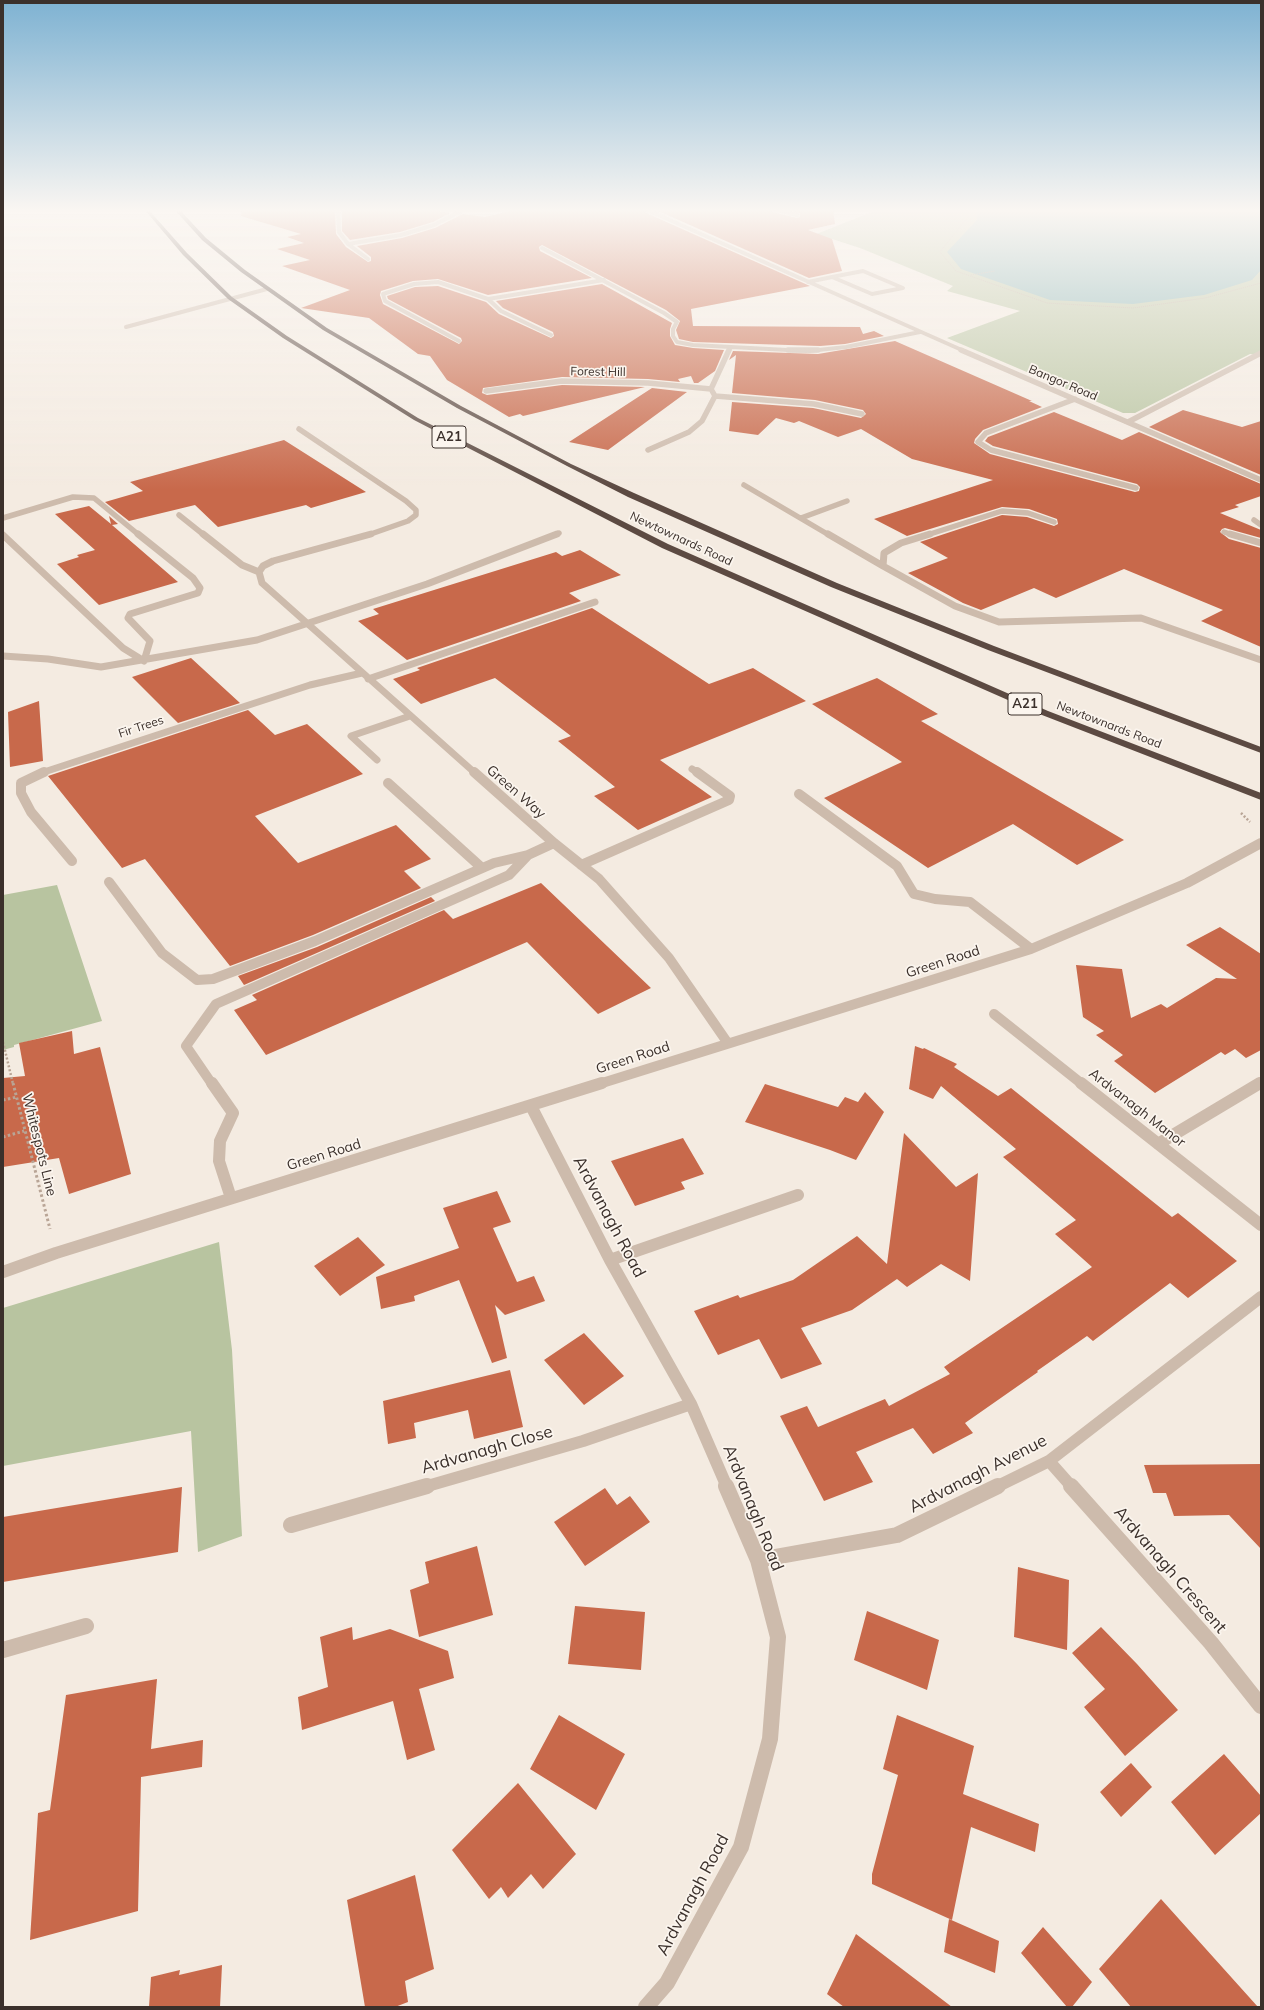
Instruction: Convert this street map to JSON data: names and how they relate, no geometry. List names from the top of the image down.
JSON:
{
  "streets": {
    "highway": ["A21", "Newtownards Road"],
    "street": [
      "Forest Hill",
      "Bangor Road",
      "Fir Trees",
      "Green Way",
      "Green Road",
      "Ardvanagh Manor",
      "Ardvanagh Road",
      "Ardvanagh Close",
      "Ardvanagh Avenue",
      "Ardvanagh Crescent"
    ],
    "path": ["Whitespots Line"]
  },
  "crossings": [
    ["Fir Trees", "Green Way"],
    ["Green Way", "Green Road"],
    ["Green Road", "Whitespots Line"],
    ["Green Road", "Ardvanagh Road"],
    ["Ardvanagh Road", "Ardvanagh Close"],
    ["Ardvanagh Road", "Ardvanagh Avenue"],
    ["Ardvanagh Avenue", "Ardvanagh Crescent"]
  ]
}
